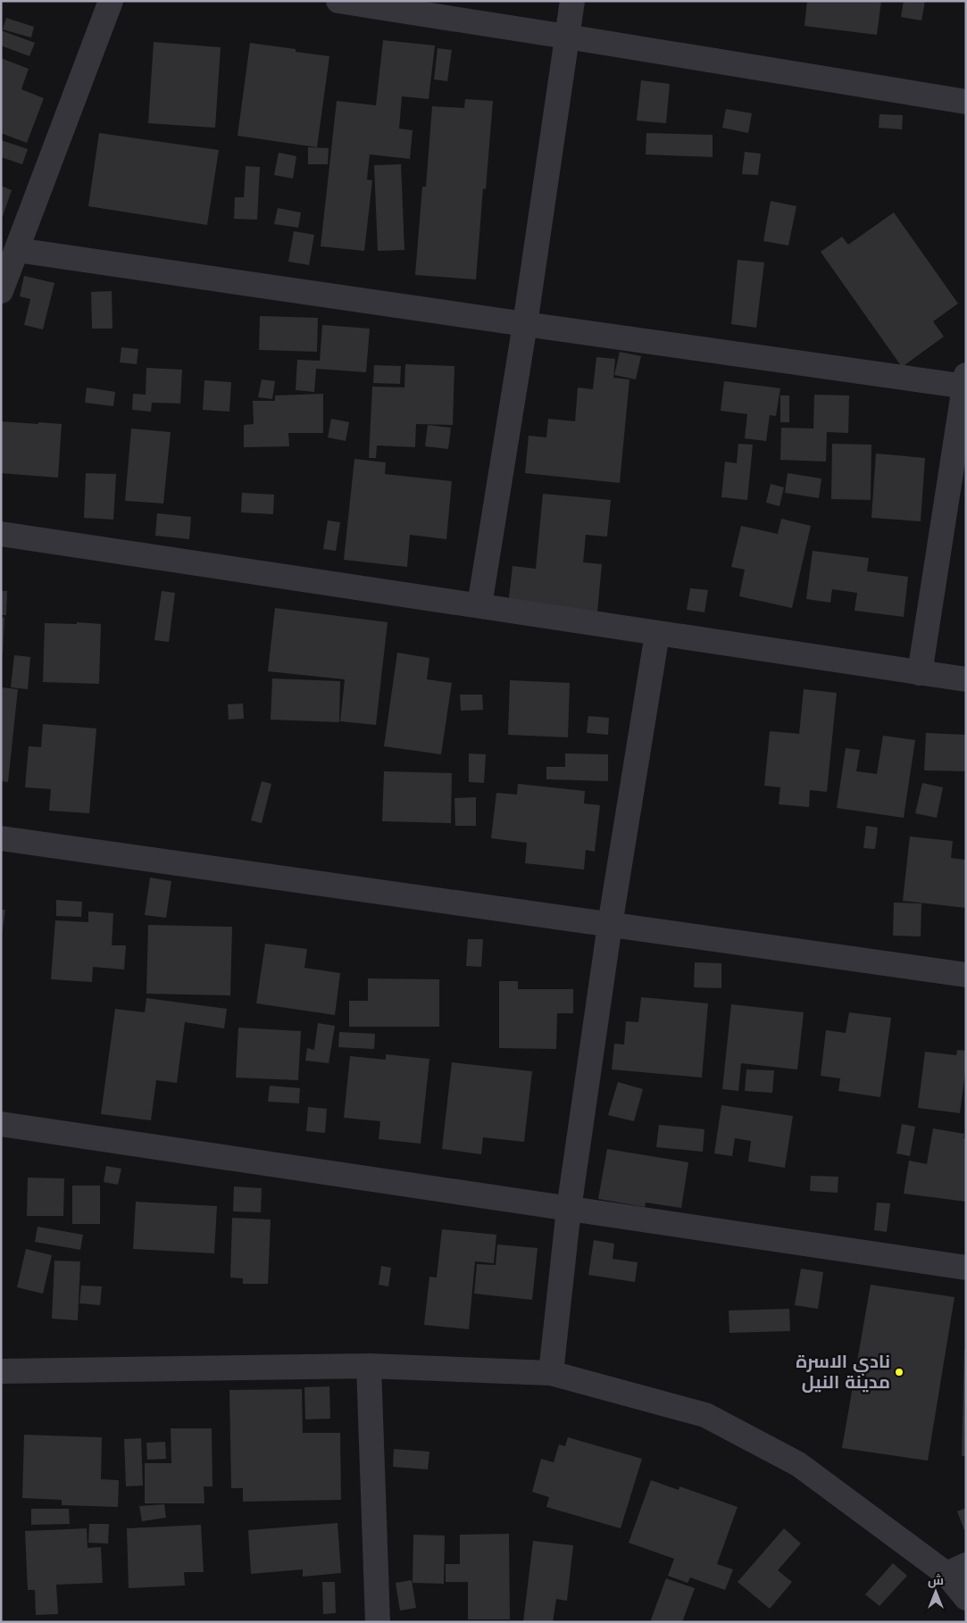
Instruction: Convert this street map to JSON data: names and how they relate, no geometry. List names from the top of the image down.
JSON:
{
  "places": ["نادي الاسرة مدينة النيل"],
  "north": "top"
}
